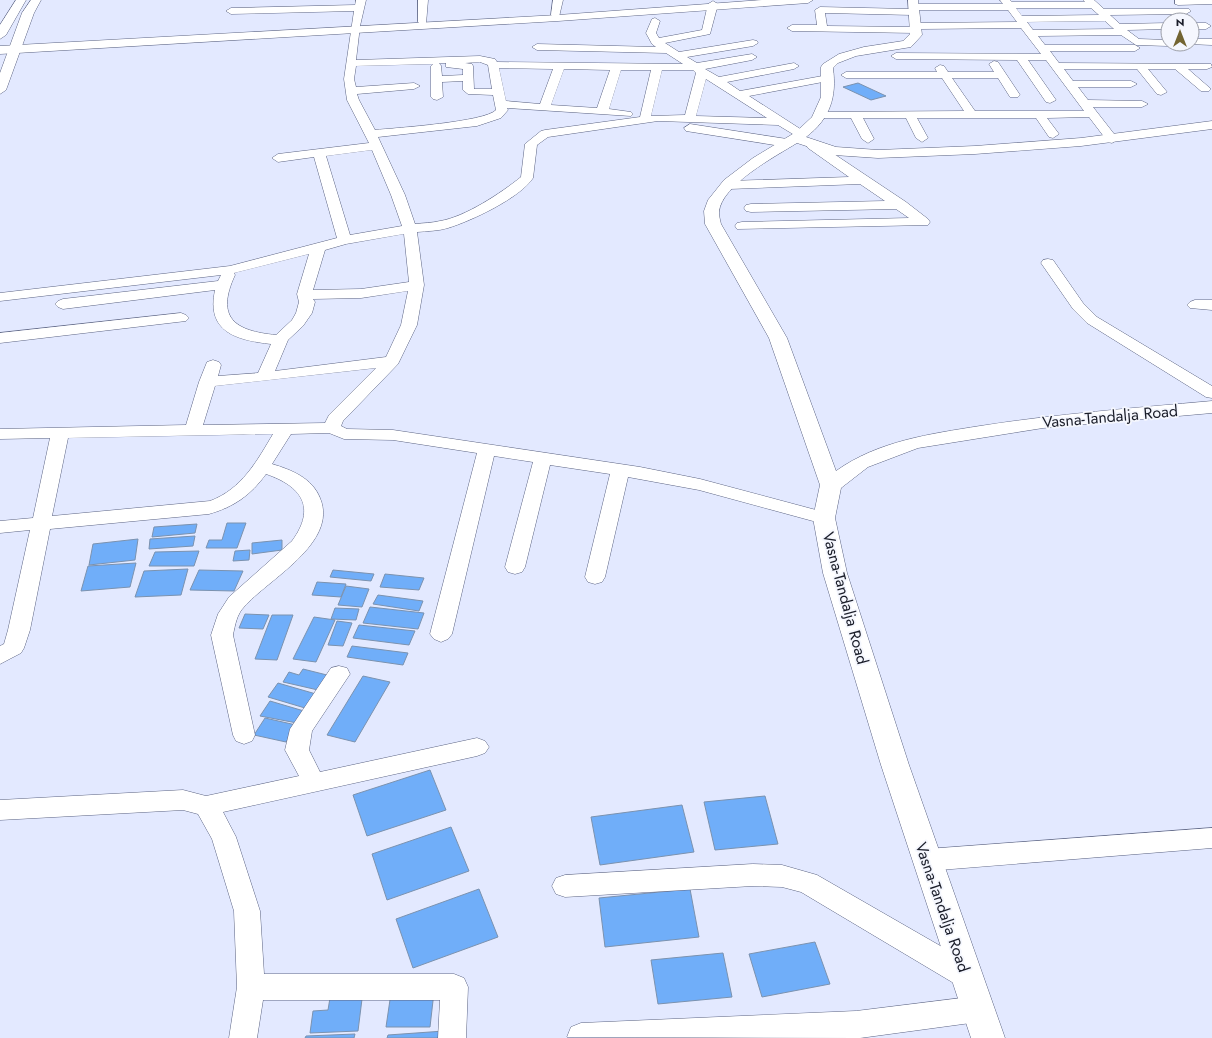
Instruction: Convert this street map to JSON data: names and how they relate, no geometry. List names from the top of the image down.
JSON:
{
  "streets": {
    "street": ["Vasna-Tandalja Road"]
  },
  "north": "top"
}
